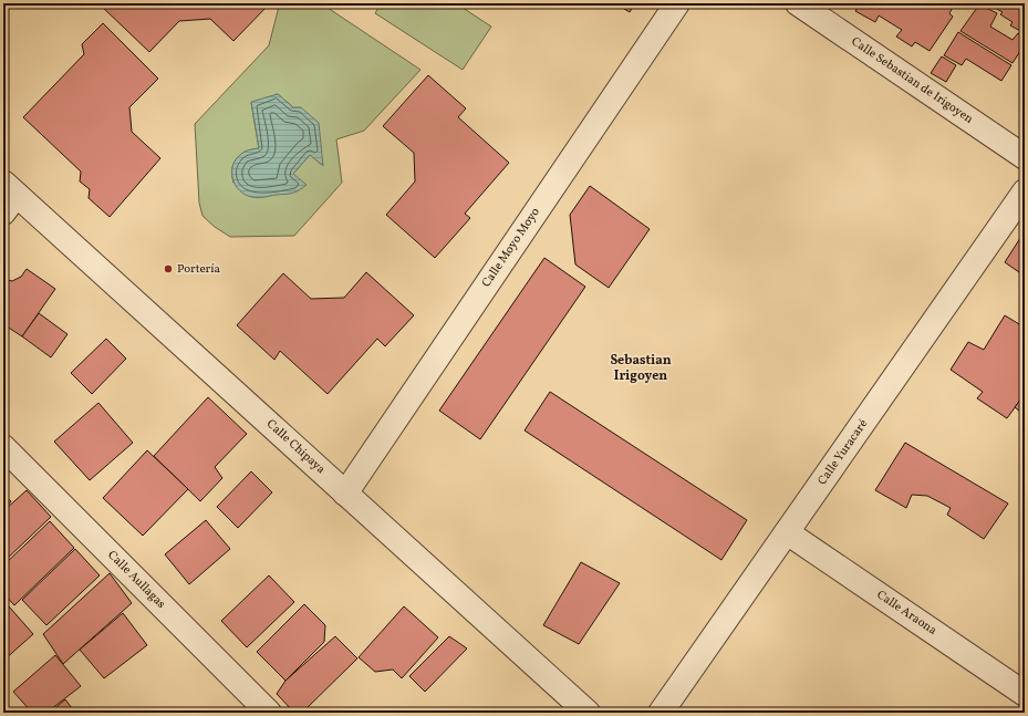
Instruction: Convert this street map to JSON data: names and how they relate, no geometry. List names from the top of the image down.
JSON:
{
  "streets": {
    "street": [
      "Calle Sebastian de Irigoyen",
      "Calle Moyo Moyo",
      "Calle Chipaya",
      "Calle Yuracaré",
      "Calle Aullagas",
      "Calle Araona"
    ]
  },
  "crossings": [
    ["Calle Moyo Moyo", "Calle Chipaya"],
    ["Calle Yuracaré", "Calle Araona"]
  ],
  "districts": ["Sebastian Irigoyen"],
  "places": ["Portería"]
}
